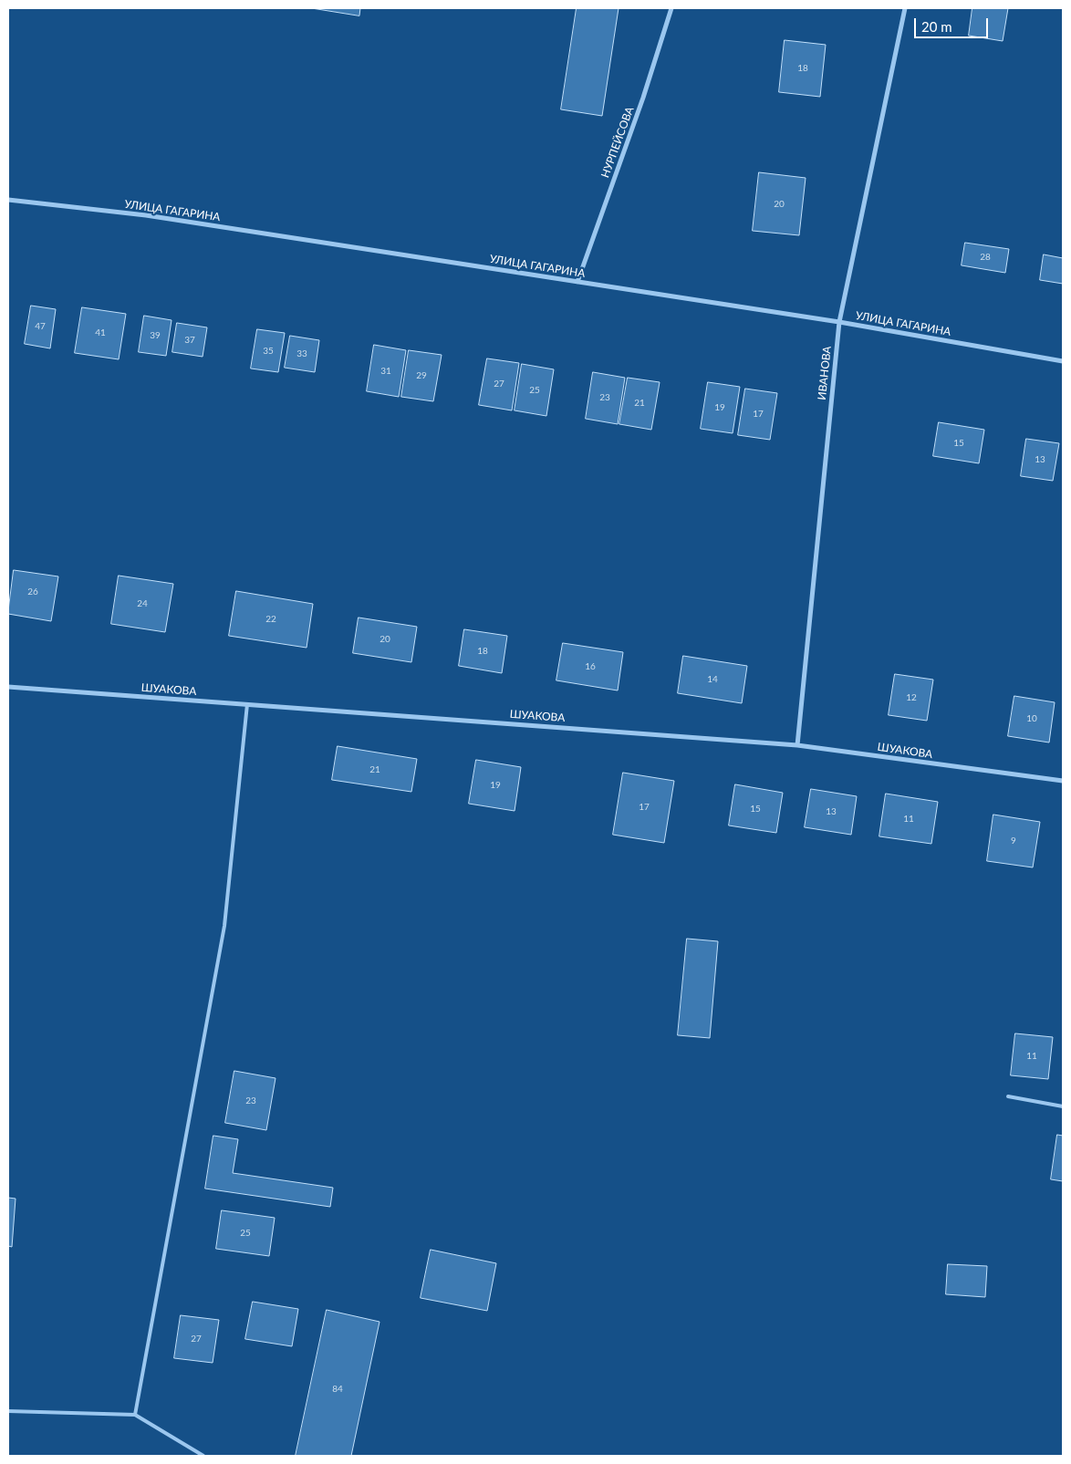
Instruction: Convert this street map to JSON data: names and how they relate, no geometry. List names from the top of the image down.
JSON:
{
  "streets": {
    "street": [
      "НУРПЕЙСОВА",
      "УЛИЦА ГАГАРИНА",
      "ИВАНОВА",
      "ШУАКОВА"
    ]
  },
  "crossings": [
    ["НУРПЕЙСОВА", "УЛИЦА ГАГАРИНА"],
    ["УЛИЦА ГАГАРИНА", "ИВАНОВА"],
    ["ИВАНОВА", "ШУАКОВА"]
  ],
  "house_numbers": [
    "18",
    "20",
    "28",
    "47",
    "41",
    "39",
    "37",
    "35",
    "33",
    "31",
    "29",
    "27",
    "25",
    "23",
    "21",
    "19",
    "17",
    "15",
    "13",
    "26",
    "24",
    "22",
    "20",
    "18",
    "16",
    "14",
    "12",
    "10",
    "21",
    "19",
    "17",
    "15",
    "13",
    "11",
    "9",
    "11",
    "23",
    "25",
    "27",
    "84"
  ],
  "scale_bar": "20 m"
}
